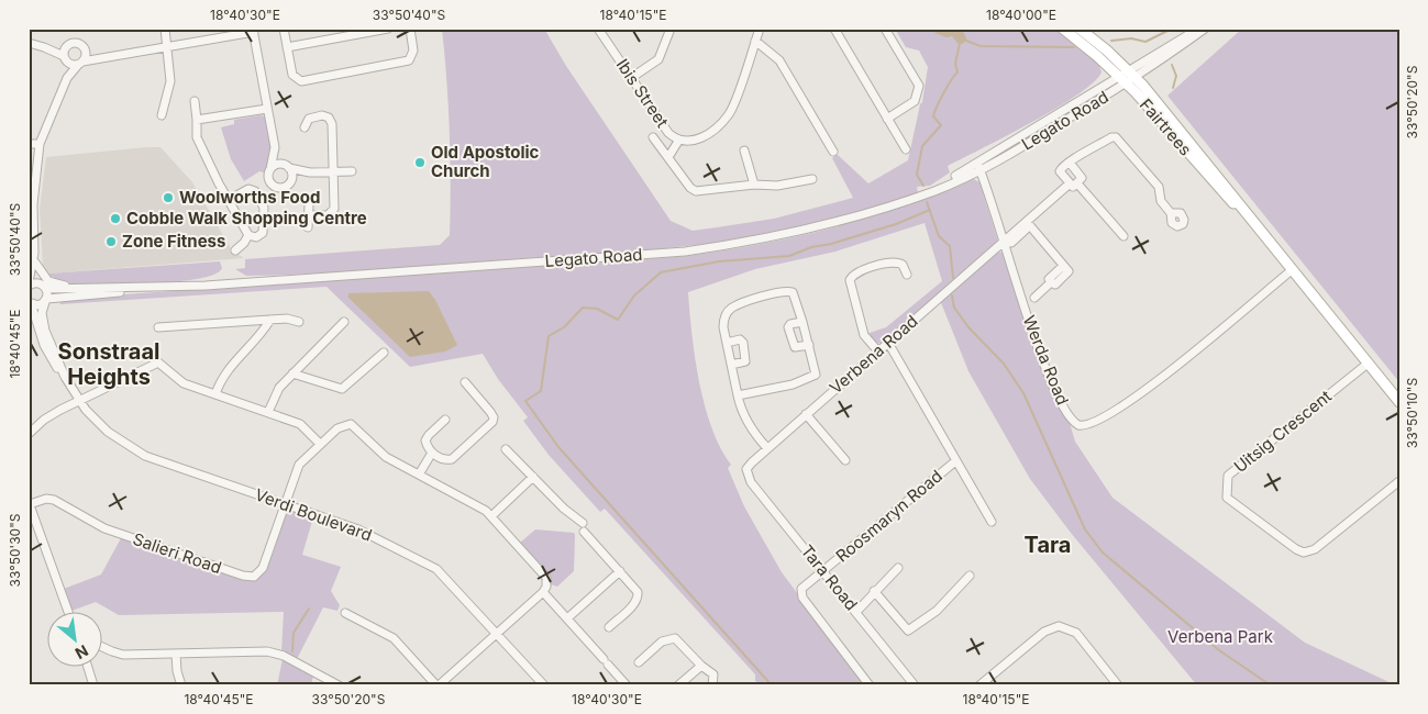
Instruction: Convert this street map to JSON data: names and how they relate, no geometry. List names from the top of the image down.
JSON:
{
  "streets": {
    "main road": ["Fairtrees"],
    "street": [
      "Ibis Street",
      "Legato Road",
      "Verbena Road",
      "Werda Road",
      "Uitsig Crescent",
      "Verdi Boulevard",
      "Roosmaryn Road",
      "Salieri Road",
      "Tara Road"
    ]
  },
  "crossings": [
    ["Legato Road", "Fairtrees"],
    ["Legato Road", "Werda Road"],
    ["Legato Road", "Verdi Boulevard"],
    ["Fairtrees", "Werda Road"],
    ["Fairtrees", "Uitsig Crescent"],
    ["Verbena Road", "Werda Road"],
    ["Verbena Road", "Tara Road"],
    ["Verdi Boulevard", "Salieri Road"],
    ["Roosmaryn Road", "Tara Road"]
  ],
  "districts": ["Sonstraal Heights", "Tara"],
  "parks": ["Verbena Park"],
  "places": [
    "Old Apostolic Church",
    "Woolworths Food",
    "Cobble Walk Shopping Centre",
    "Zone Fitness"
  ],
  "north": "bottom right",
  "coordinates": [
    "18°40'30\"E",
    "33°50'40\"S",
    "18°40'15\"E",
    "18°40'00\"E",
    "33°50'20\"S",
    "18°40'45\"E",
    "33°50'10\"S",
    "33°50'30\"S"
  ]
}
